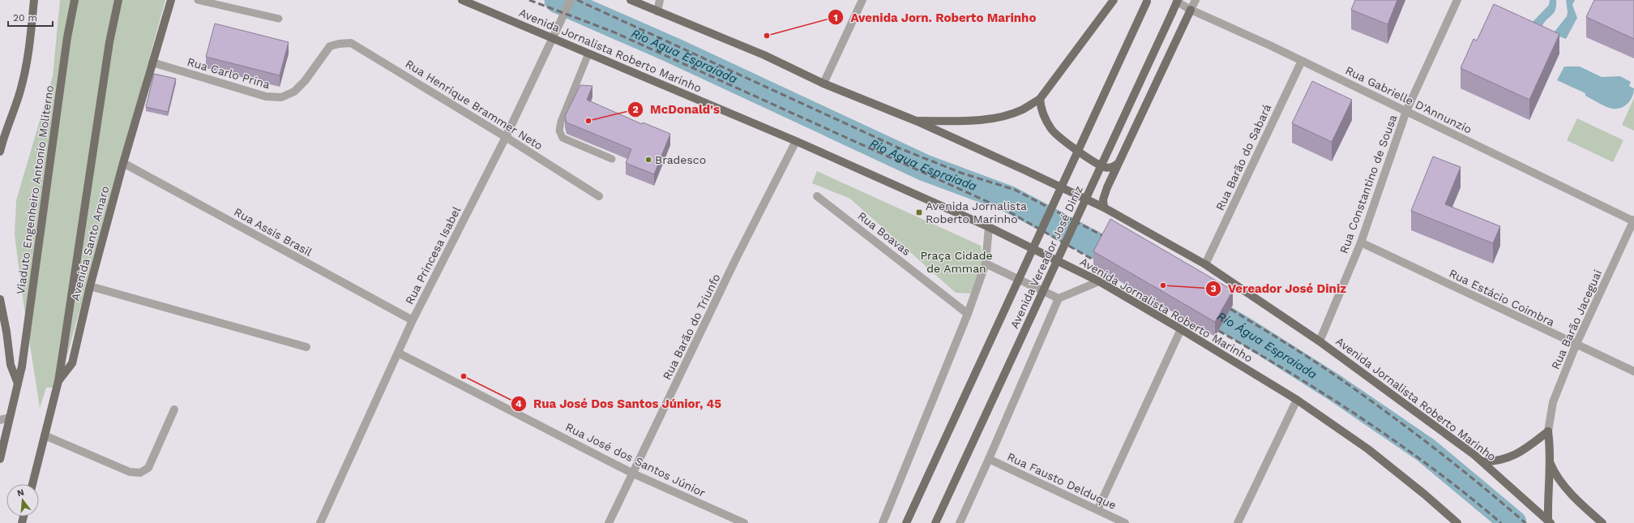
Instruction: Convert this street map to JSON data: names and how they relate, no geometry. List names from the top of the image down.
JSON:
{
  "streets": {
    "main road": [
      "Avenida Jornalista Roberto Marinho",
      "Viaduto Engenheiro Antonio Moliterno",
      "Avenida Santo Amaro",
      "Avenida Vereador José Diniz"
    ],
    "street": [
      "Rua Carlo Prina",
      "Rua Gabrielle D'Annunzio",
      "Rua Henrique Brammer Neto",
      "Rua Barão do Sabará",
      "Rua Constantino de Sousa",
      "Rua Assis Brasil",
      "Rua Boavas",
      "Rua Princesa Isabel",
      "Rua Estácio Coimbra",
      "Rua Barão Jaceguai",
      "Rua Barão do Triunfo",
      "Rua José dos Santos Júnior",
      "Rua Fausto Delduque"
    ]
  },
  "crossings": [
    ["Avenida Jornalista Roberto Marinho", "Rua Barão do Sabará"],
    ["Avenida Jornalista Roberto Marinho", "Rua Constantino de Sousa"],
    ["Avenida Jornalista Roberto Marinho", "Rua Princesa Isabel"],
    ["Avenida Jornalista Roberto Marinho", "Rua Barão do Triunfo"],
    ["Rua Carlo Prina", "Rua Henrique Brammer Neto"],
    ["Rua Carlo Prina", "Avenida Santo Amaro"],
    ["Rua Gabrielle D'Annunzio", "Rua Barão do Sabará"],
    ["Rua Gabrielle D'Annunzio", "Rua Constantino de Sousa"],
    ["Rua Gabrielle D'Annunzio", "Avenida Vereador José Diniz"],
    ["Rua Gabrielle D'Annunzio", "Rua Barão Jaceguai"],
    ["Rua Henrique Brammer Neto", "Rua Princesa Isabel"],
    ["Rua Constantino de Sousa", "Rua Estácio Coimbra"],
    ["Rua Assis Brasil", "Avenida Santo Amaro"],
    ["Rua Assis Brasil", "Rua Princesa Isabel"],
    ["Rua Princesa Isabel", "Rua José dos Santos Júnior"],
    ["Rua Estácio Coimbra", "Rua Barão Jaceguai"],
    ["Rua Barão do Triunfo", "Rua José dos Santos Júnior"]
  ],
  "water": ["Rio Água Espraiada"],
  "parks": ["Praça Cidade de Amman"],
  "places": {
    "other": [
      "Avenida Jorn. Roberto Marinho",
      "McDonald's",
      "Bradesco",
      "Vereador José Diniz",
      "Rua José Dos Santos Júnior, 45"
    ],
    "transit": ["Avenida Jornalista Roberto Marinho"]
  },
  "scale_bar": "20 m",
  "north": "top"
}
